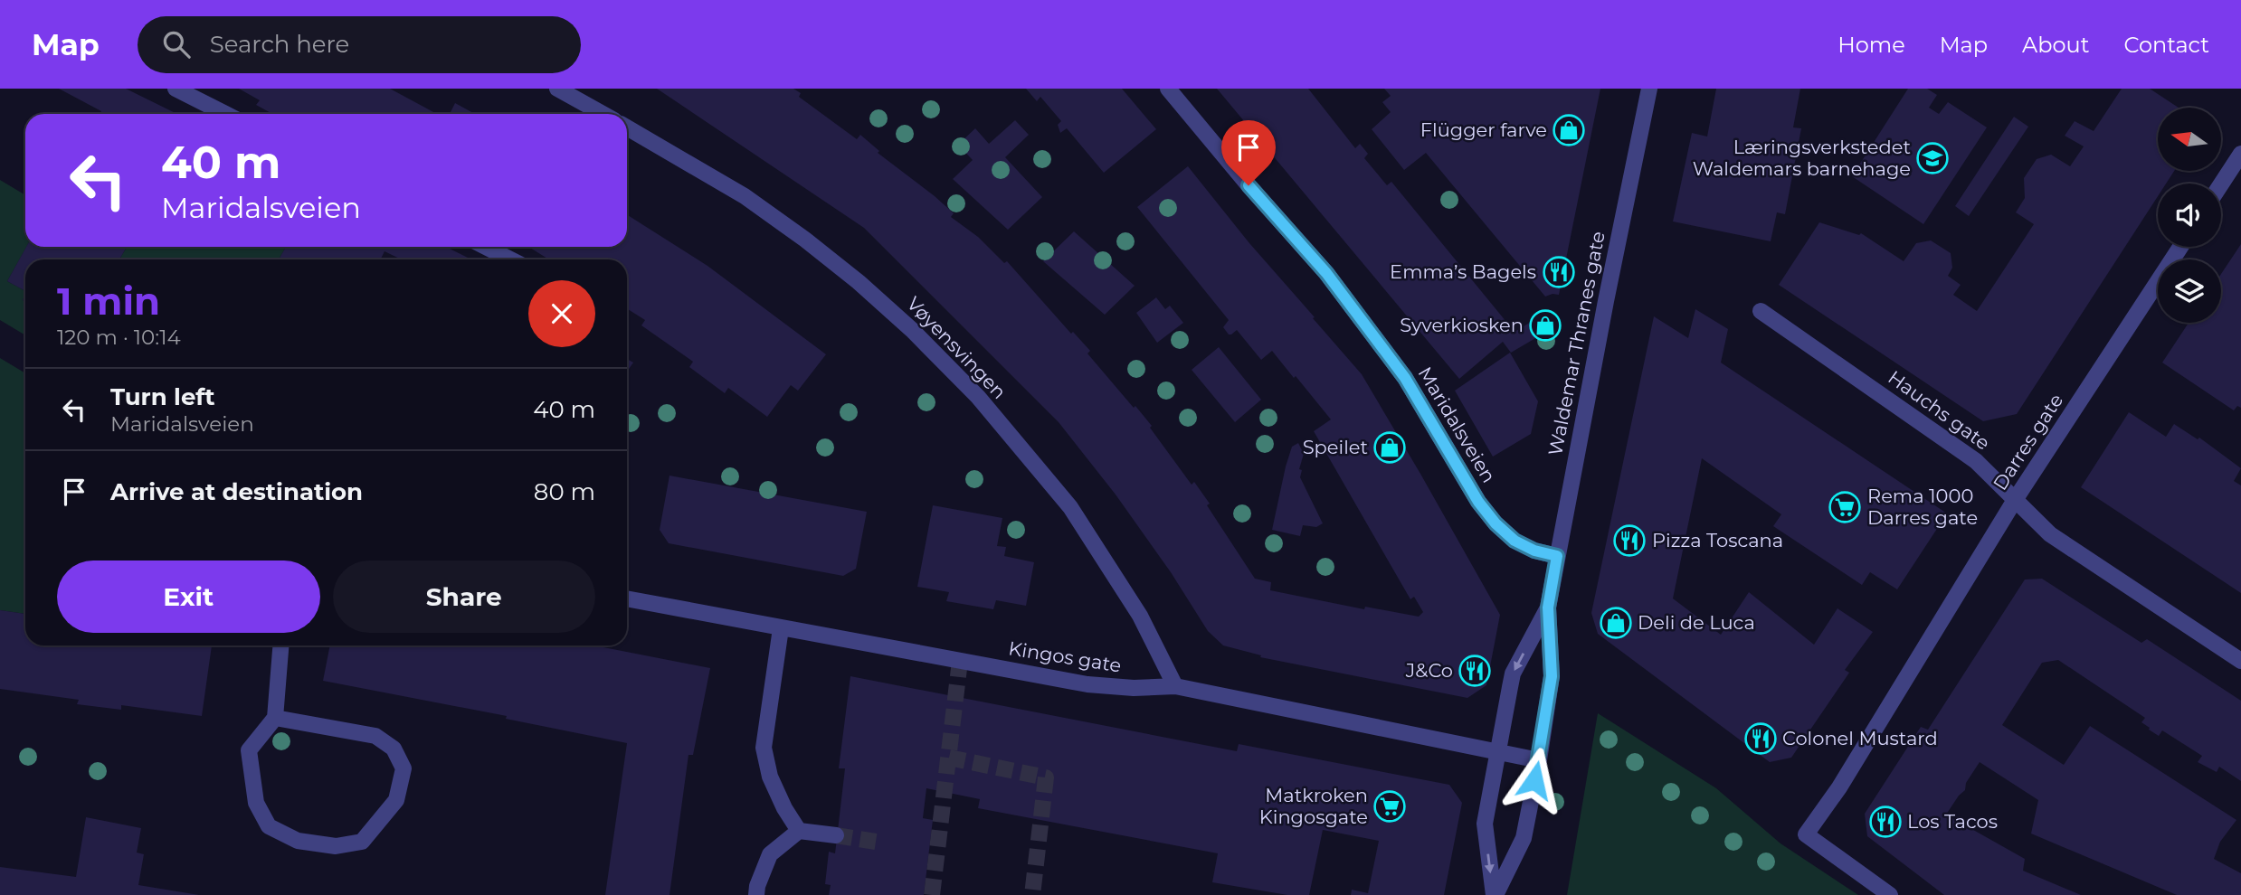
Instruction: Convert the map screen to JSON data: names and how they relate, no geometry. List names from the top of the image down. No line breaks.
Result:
{"streets":{"street":["Waldemar Thranes gate","Vøyensvingen","Hauchs gate","Maridalsveien","Darres gate","Kingos gate"]},"crossings":[["Waldemar Thranes gate","Maridalsveien"],["Waldemar Thranes gate","Kingos gate"],["Vøyensvingen","Kingos gate"],["Hauchs gate","Darres gate"]],"places":{"shop":["Flügger farve","Syverkiosken","Speilet","Deli de Luca"],"school or university":["Læringsverkstedet Waldemars barnehage"],"restaurant":["Emma’s Bagels","Pizza Toscana","J&Co","Colonel Mustard","Los Tacos"],"supermarket":["Rema 1000 Darres gate","Matkroken Kingosgate"]},"north":"left","page":{"header":"Map","search":"Search here","nav":["Home","Map","About","Contact"],"turn":["40 m","Maridalsveien"],"heading":["1 min","120 m · 10:14"],"list":[{"name":"Turn left","note":"Maridalsveien","value":"40 m"},{"name":"Arrive at destination","value":"80 m"}],"buttons":["Exit","Share"]}}
